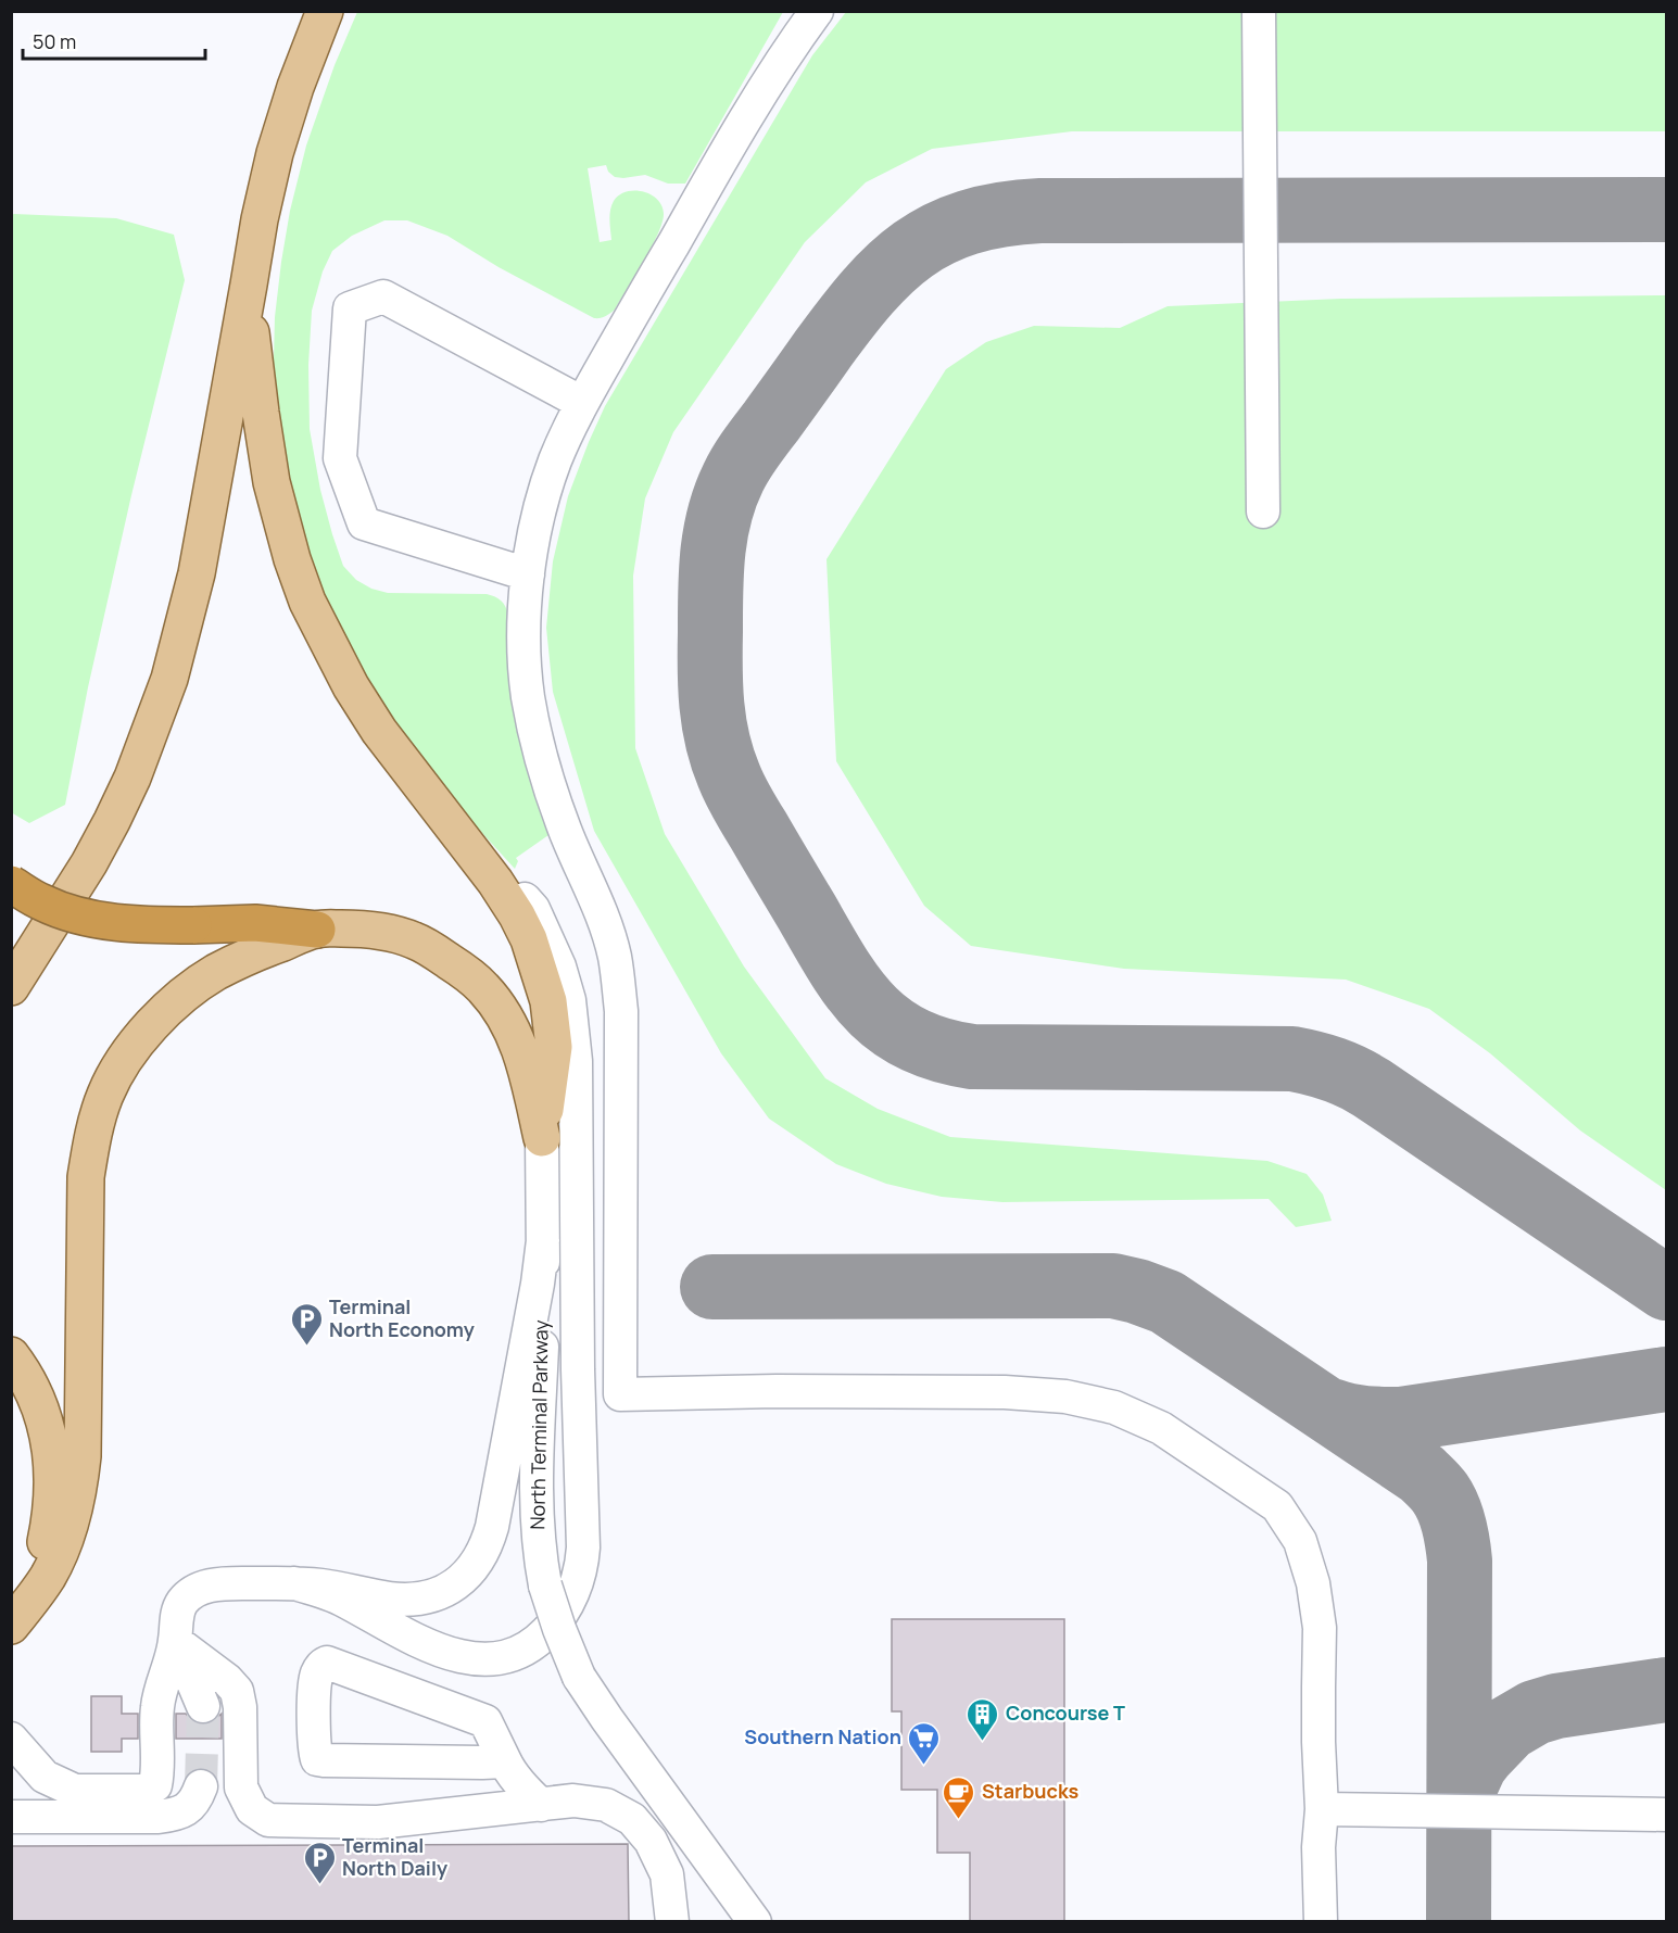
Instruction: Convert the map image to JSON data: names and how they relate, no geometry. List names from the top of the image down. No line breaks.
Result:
{"streets":{"street":["North Terminal Parkway"]},"places":{"parking":["Terminal North Economy","Terminal North Daily"],"building":["Concourse T"],"supermarket":["Southern Nation"],"cafe":["Starbucks"]},"scale_bar":"50 m"}
